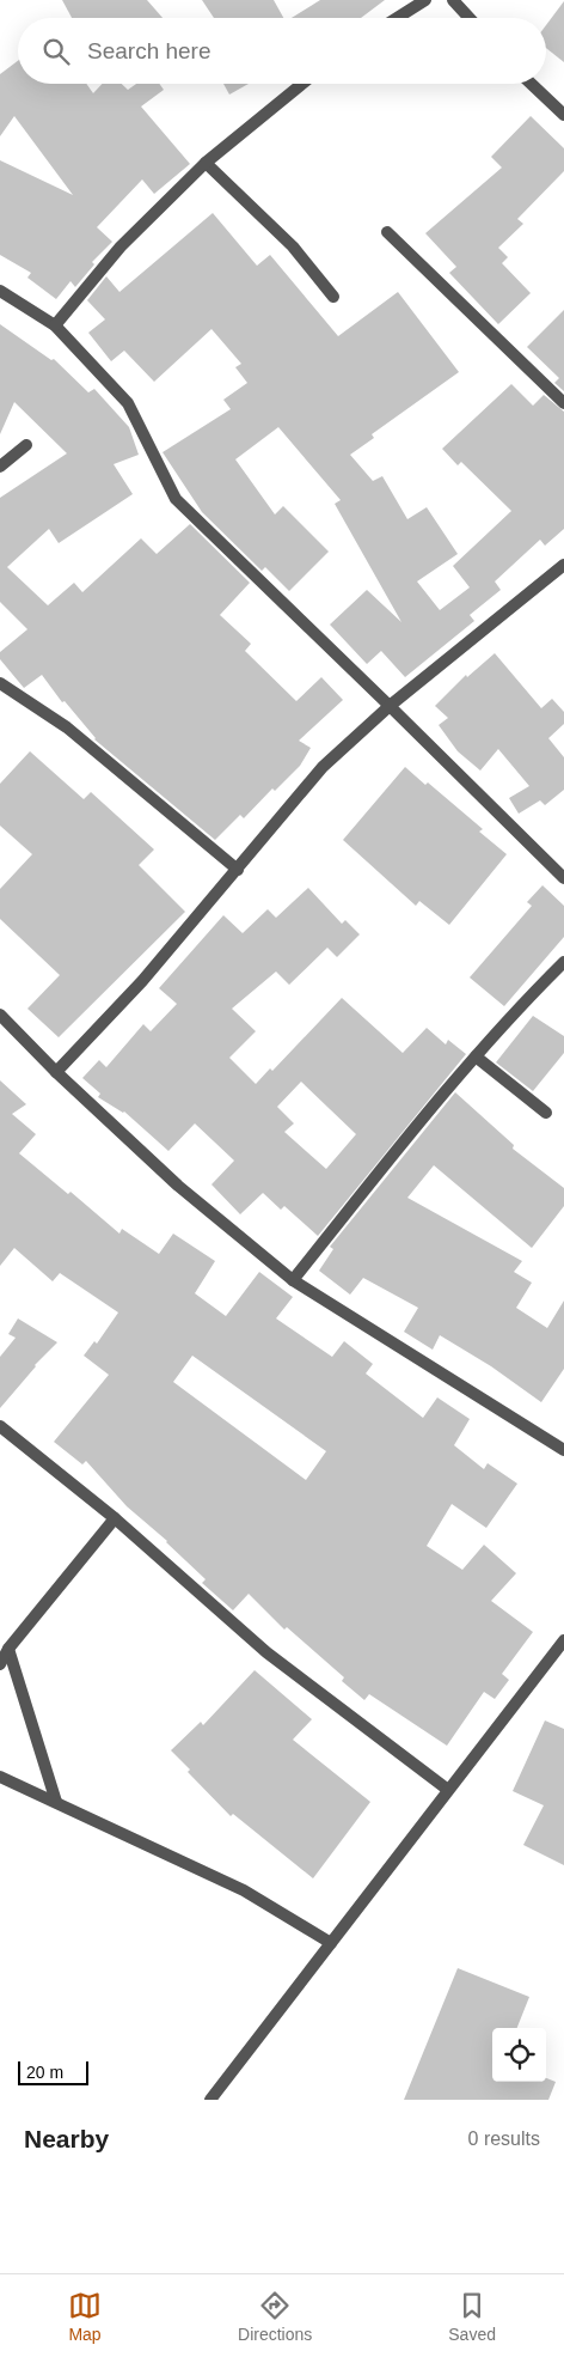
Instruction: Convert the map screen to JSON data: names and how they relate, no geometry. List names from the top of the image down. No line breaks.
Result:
{"scale_bar":"20 m","page":{"search":"Search here","scale":"20 m","heading":["Nearby","0 results"],"nav":["Map","Directions","Saved"]}}
